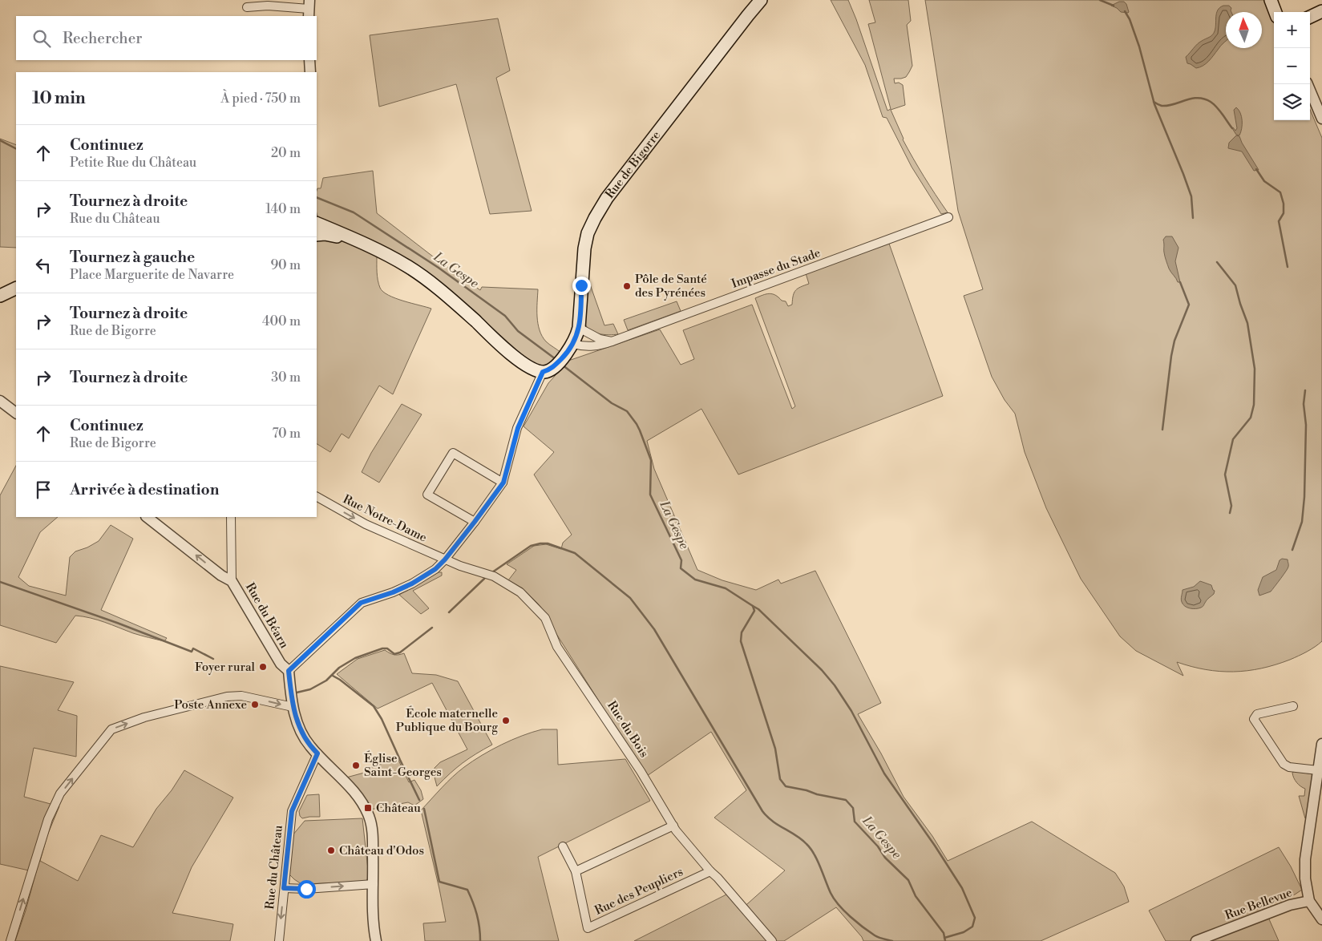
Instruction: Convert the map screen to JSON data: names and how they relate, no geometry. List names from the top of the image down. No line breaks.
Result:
{"streets":{"main road":["Rue de Bigorre"],"street":["Impasse du Stade","Rue Notre-Dame","Rue du Béarn","Rue du Bois","Rue du Château","Rue des Peupliers","Rue Bellevue"]},"crossings":[["Rue de Bigorre","Impasse du Stade"],["Rue Notre-Dame","Rue du Bois"],["Rue du Bois","Rue des Peupliers"]],"one_way":["Rue Notre-Dame","Rue du Béarn"],"water":["La Gespe"],"places":{"other":["Pôle de Santé des Pyrénées","Foyer rural","Poste Annexe","École maternelle Publique du Bourg","Église Saint-Georges","Château d'Odos"],"transit":["Château"]},"north":"top","page":{"map_buttons":["+","−"],"search":"Rechercher","heading":["10 min","À pied · 750 m"],"list":[["Continuez","Petite Rue du Château","20 m"],["Tournez à droite","Rue du Château","140 m"],["Tournez à gauche","Place Marguerite de Navarre","90 m"],["Tournez à droite","Rue de Bigorre","400 m"],["Tournez à droite","30 m"],["Continuez","Rue de Bigorre","70 m"],"Arrivée à destination"]}}
